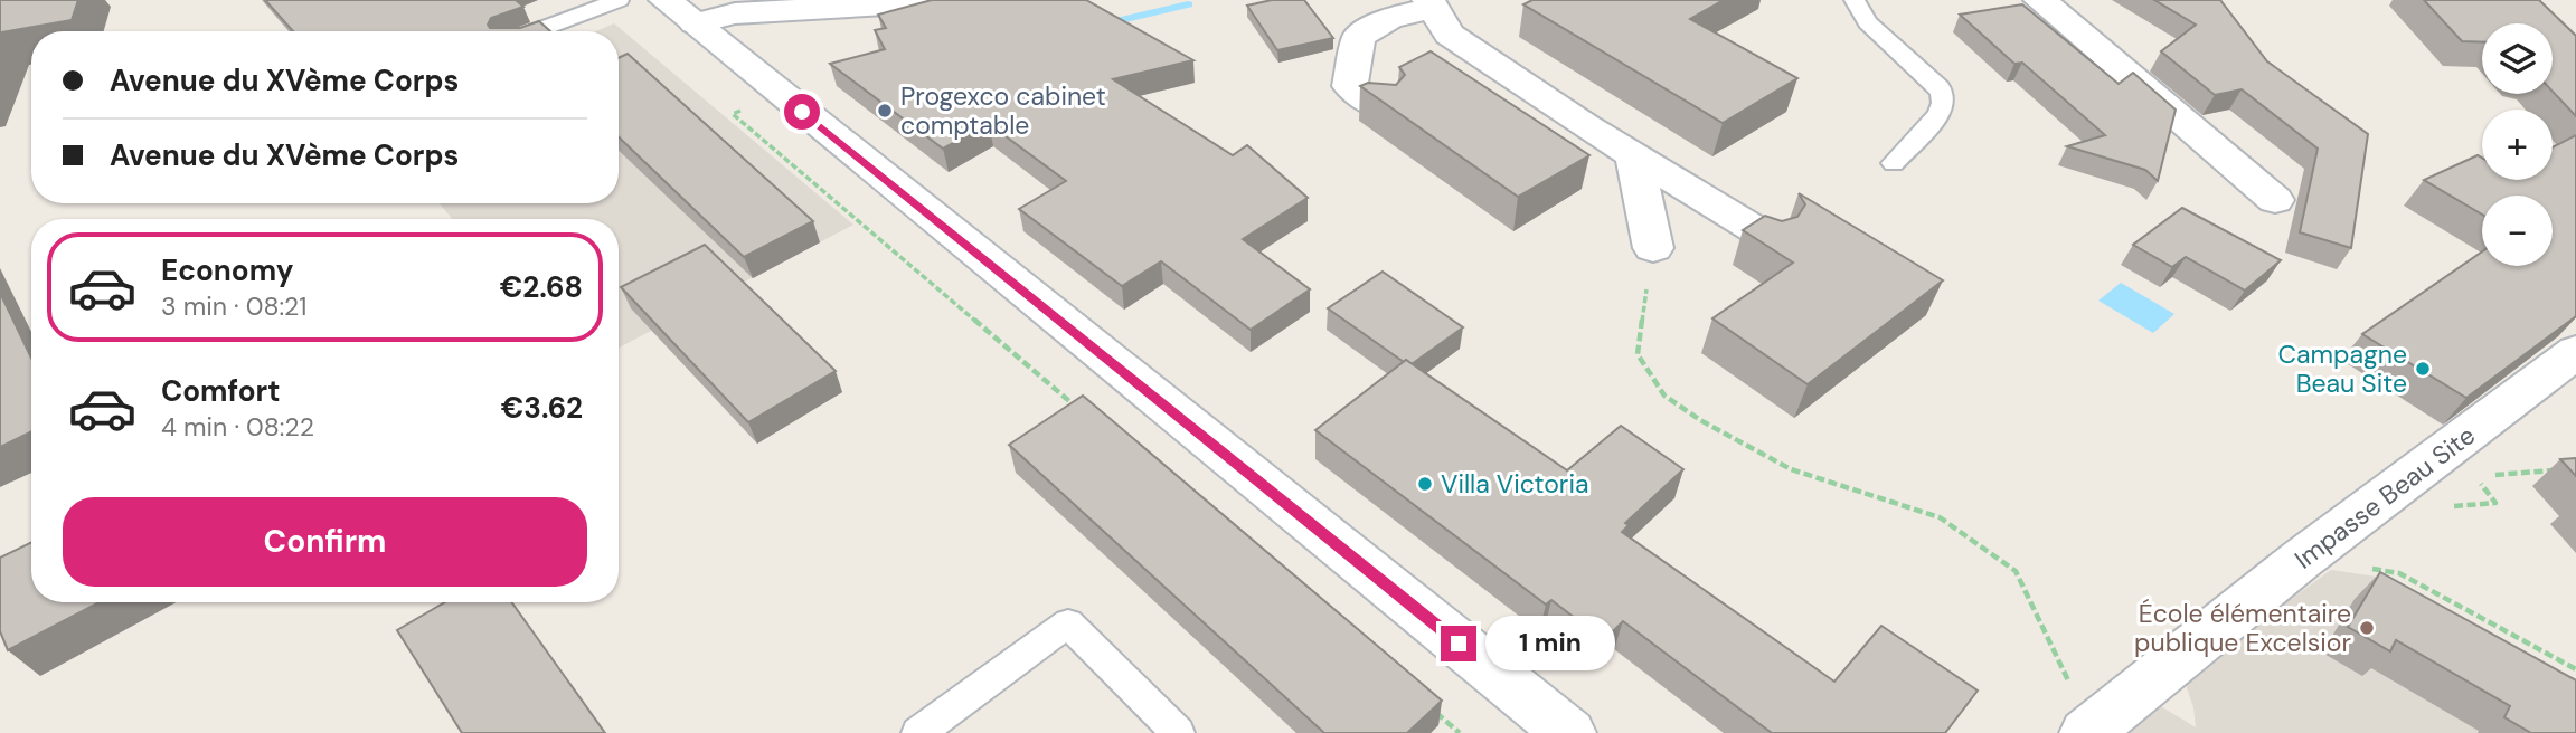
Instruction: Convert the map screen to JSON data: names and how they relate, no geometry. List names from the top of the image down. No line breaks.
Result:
{"streets":{"street":["Impasse Beau Site"]},"places":["Progexco cabinet comptable","Campagne Beau Site","Villa Victoria","École élémentaire publique Excelsior"],"page":{"map_buttons":["+","−"],"banner":["Avenue du XVème Corps","Avenue du XVème Corps"],"list":[{"name":"Economy","note":"3 min · 08:21","value":"€2.68"},{"name":"Comfort","note":"4 min · 08:22","value":"€3.62"}],"buttons":"Confirm","bubble":"1 min"}}
